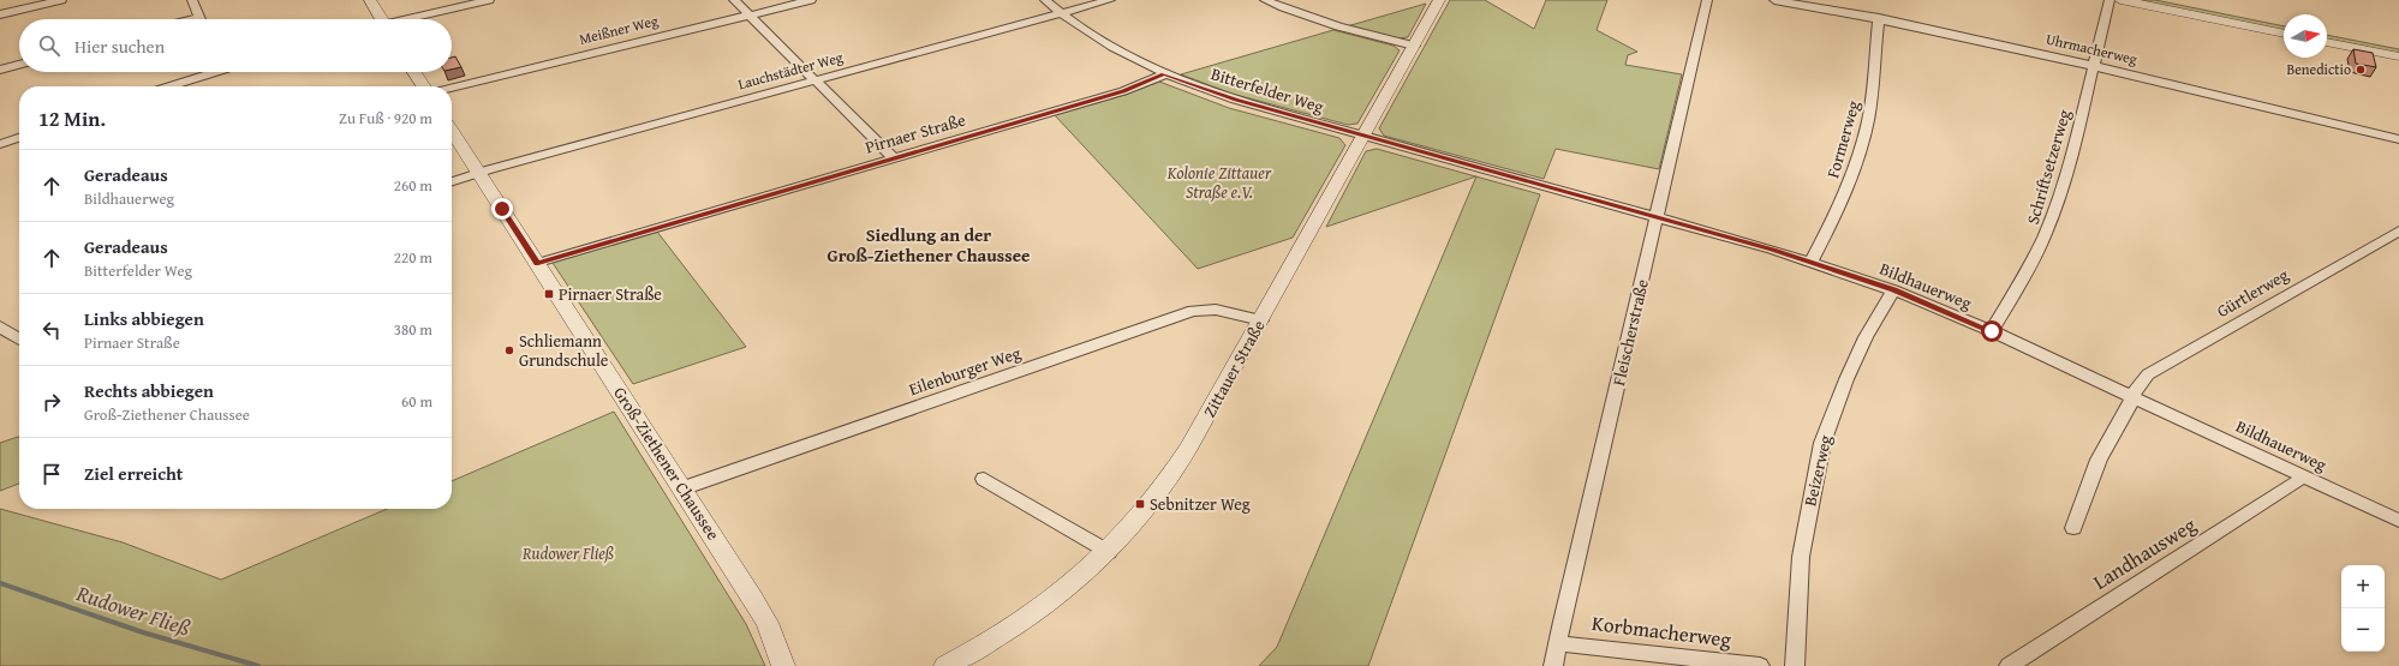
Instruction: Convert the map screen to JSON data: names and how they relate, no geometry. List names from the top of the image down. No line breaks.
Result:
{"streets":{"street":["Meißner Weg","Uhrmacherweg","Lauchstädter Weg","Bitterfelder Weg","Pirnaer Straße","Formerweg","Schriftsetzerweg","Bildhauerweg","Gürtlerweg","Fleischerstraße","Zittauer Straße","Eilenburger Weg","Groß-Ziethener Chaussee","Beizerweg","Landhausweg","Korbmacherweg"]},"crossings":[["Uhrmacherweg","Formerweg"],["Uhrmacherweg","Schriftsetzerweg"],["Lauchstädter Weg","Bitterfelder Weg"],["Lauchstädter Weg","Groß-Ziethener Chaussee"],["Bitterfelder Weg","Pirnaer Straße"],["Bitterfelder Weg","Bildhauerweg"],["Bitterfelder Weg","Zittauer Straße"],["Pirnaer Straße","Groß-Ziethener Chaussee"],["Formerweg","Bildhauerweg"],["Schriftsetzerweg","Bildhauerweg"],["Bildhauerweg","Gürtlerweg"],["Bildhauerweg","Fleischerstraße"],["Bildhauerweg","Beizerweg"],["Bildhauerweg","Landhausweg"],["Fleischerstraße","Korbmacherweg"],["Zittauer Straße","Eilenburger Weg"],["Eilenburger Weg","Groß-Ziethener Chaussee"]],"districts":["Siedlung an der Groß-Ziethener Chaussee"],"water":["Rudower Fließ"],"parks":["Kolonie Zittauer Straße e.V.","Rudower Fließ"],"places":{"other":["Benedictio","Schliemann Grundschule"],"transit":["Pirnaer Straße","Sebnitzer Weg"]},"north":"right","page":{"search":"Hier suchen","heading":["12 Min.","Zu Fuß · 920 m"],"list":[["Geradeaus","Bildhauerweg","260 m"],["Geradeaus","Bitterfelder Weg","220 m"],["Links abbiegen","Pirnaer Straße","380 m"],["Rechts abbiegen","Groß-Ziethener Chaussee","60 m"],"Ziel erreicht"],"map_buttons":["+","−"]}}
